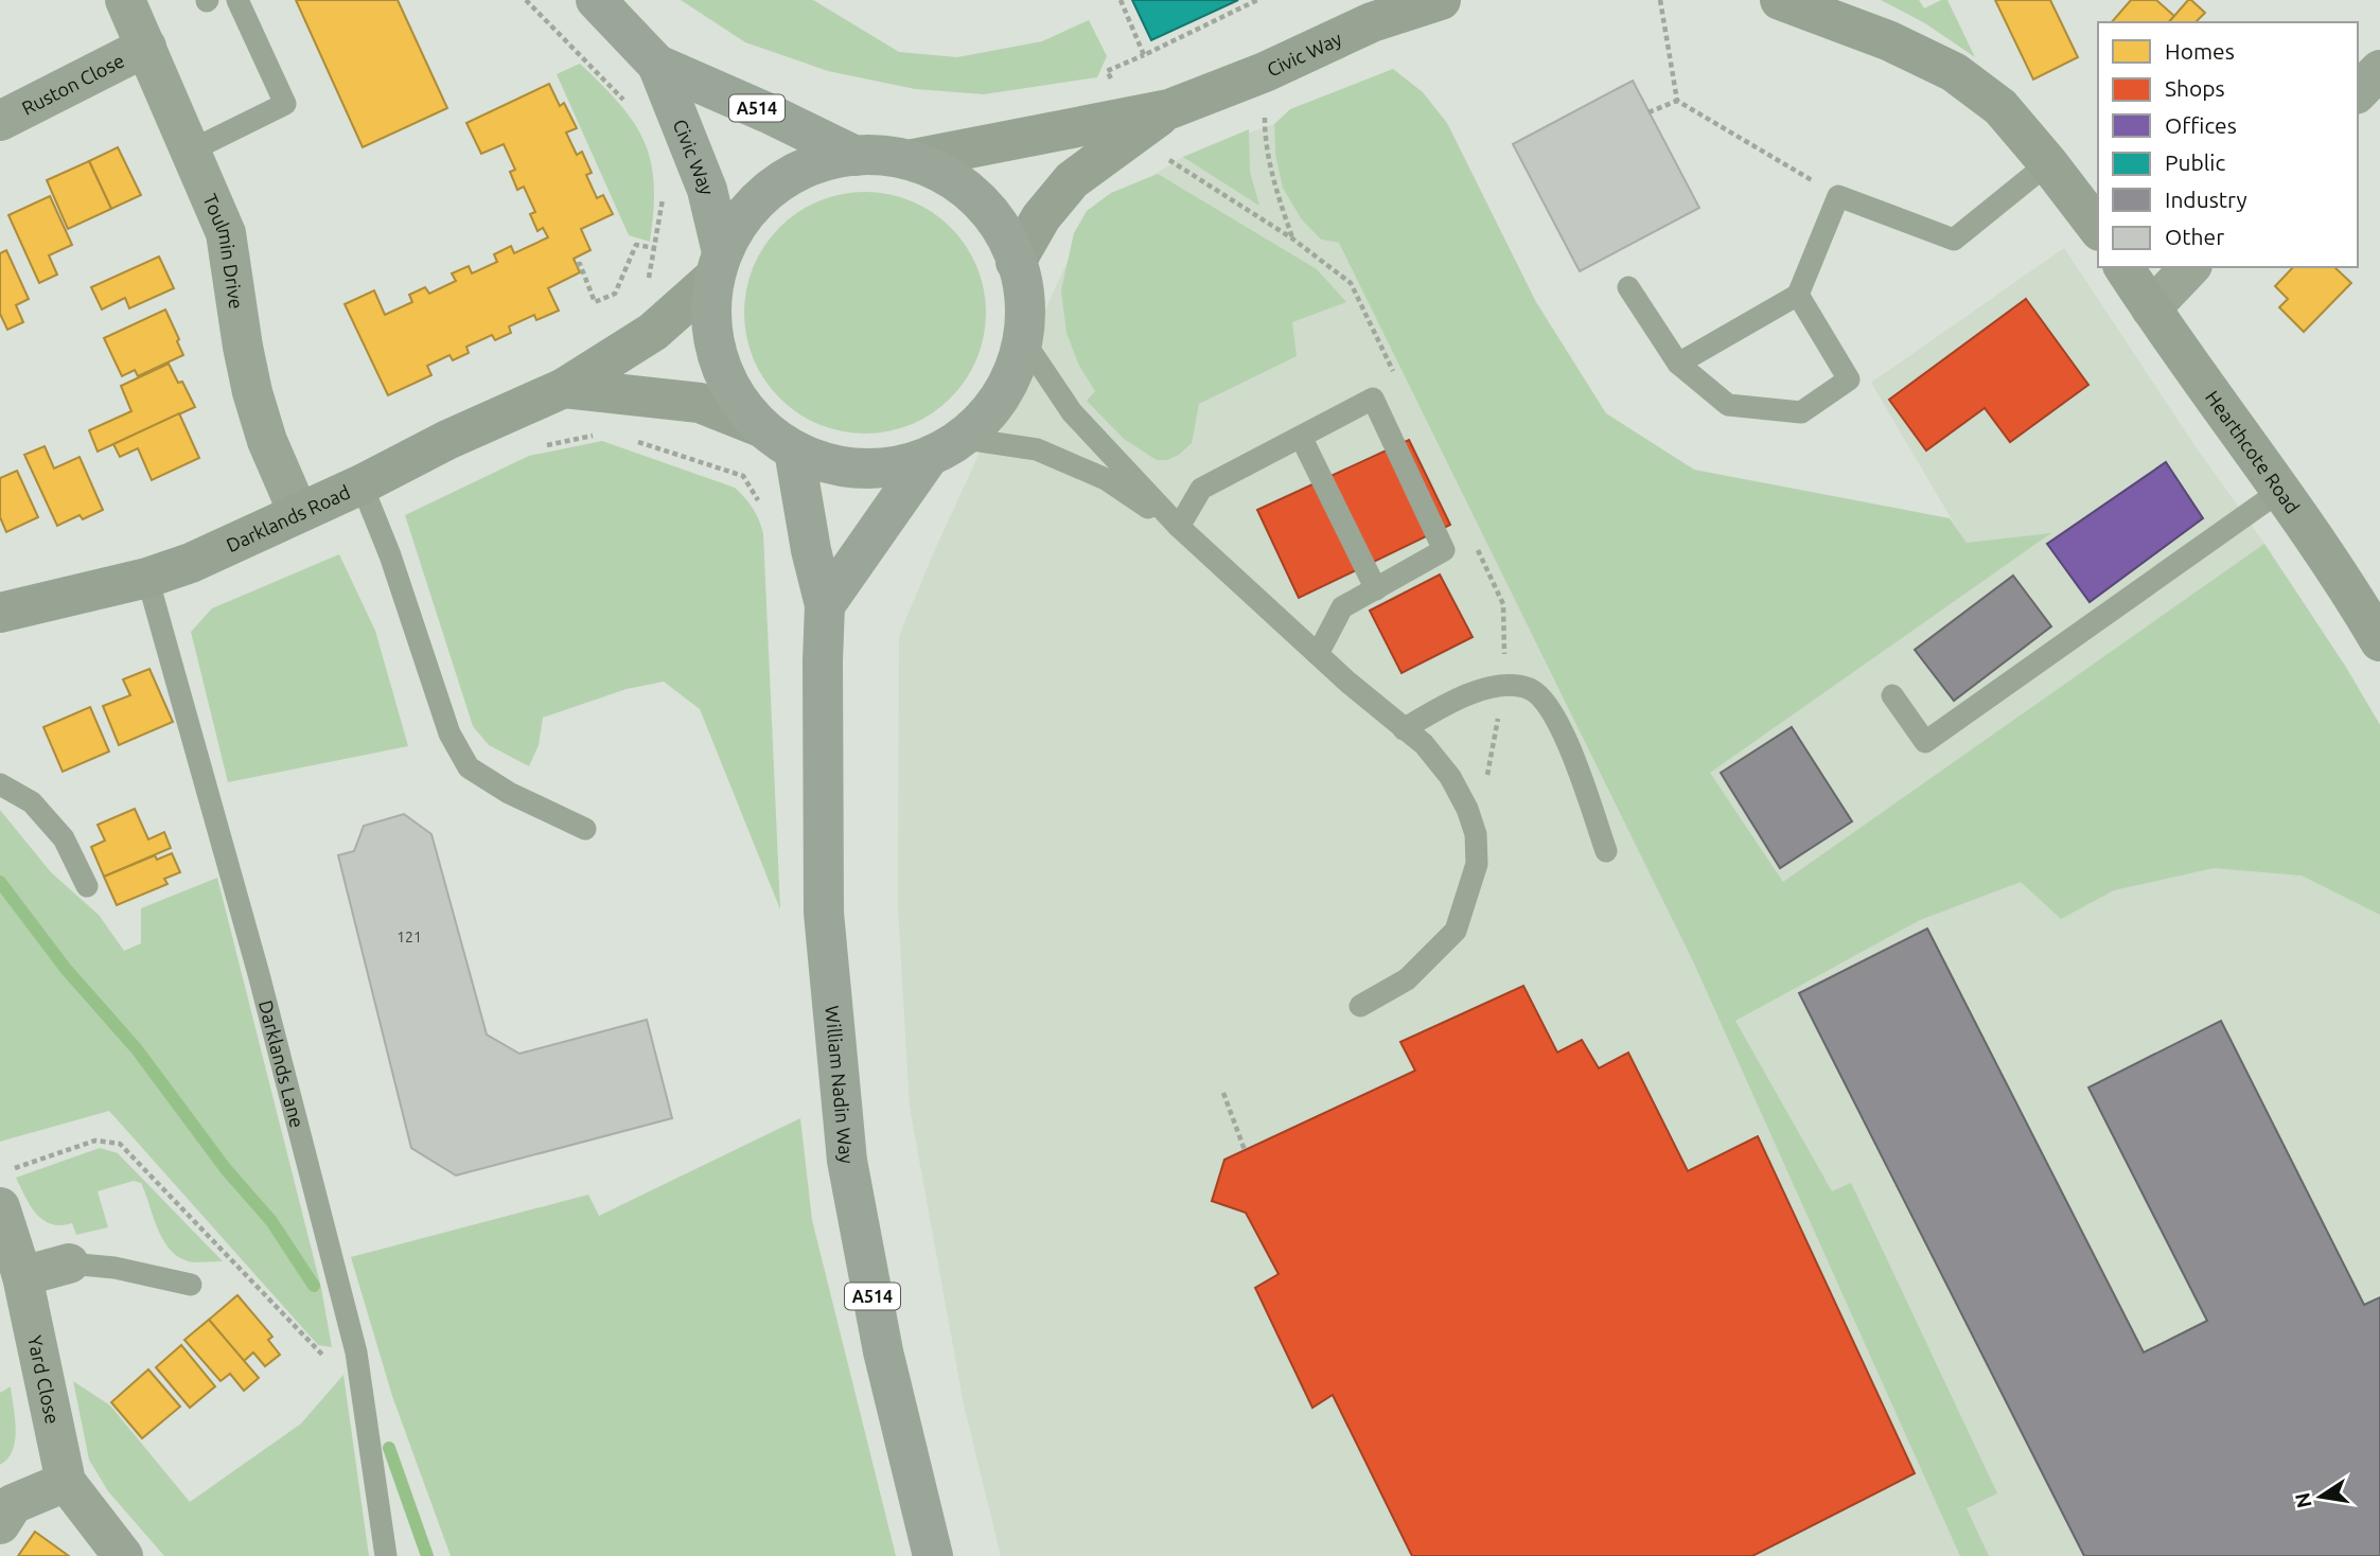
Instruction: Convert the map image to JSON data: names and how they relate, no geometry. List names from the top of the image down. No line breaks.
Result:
{"streets":{"main road":["Civic Way","A514","William Nadin Way"],"street":["Ruston Close","Toulmin Drive","Hearthcote Road","Darklands Road","Yard Close"],"lane":["Darklands Lane"]},"crossings":[["Civic Way","Darklands Road"],["Ruston Close","Toulmin Drive"],["Toulmin Drive","Darklands Road"],["Darklands Road","Darklands Lane"]],"house_numbers":["121"],"legend":["Homes","Shops","Offices","Public","Industry","Other"],"north":"left"}
